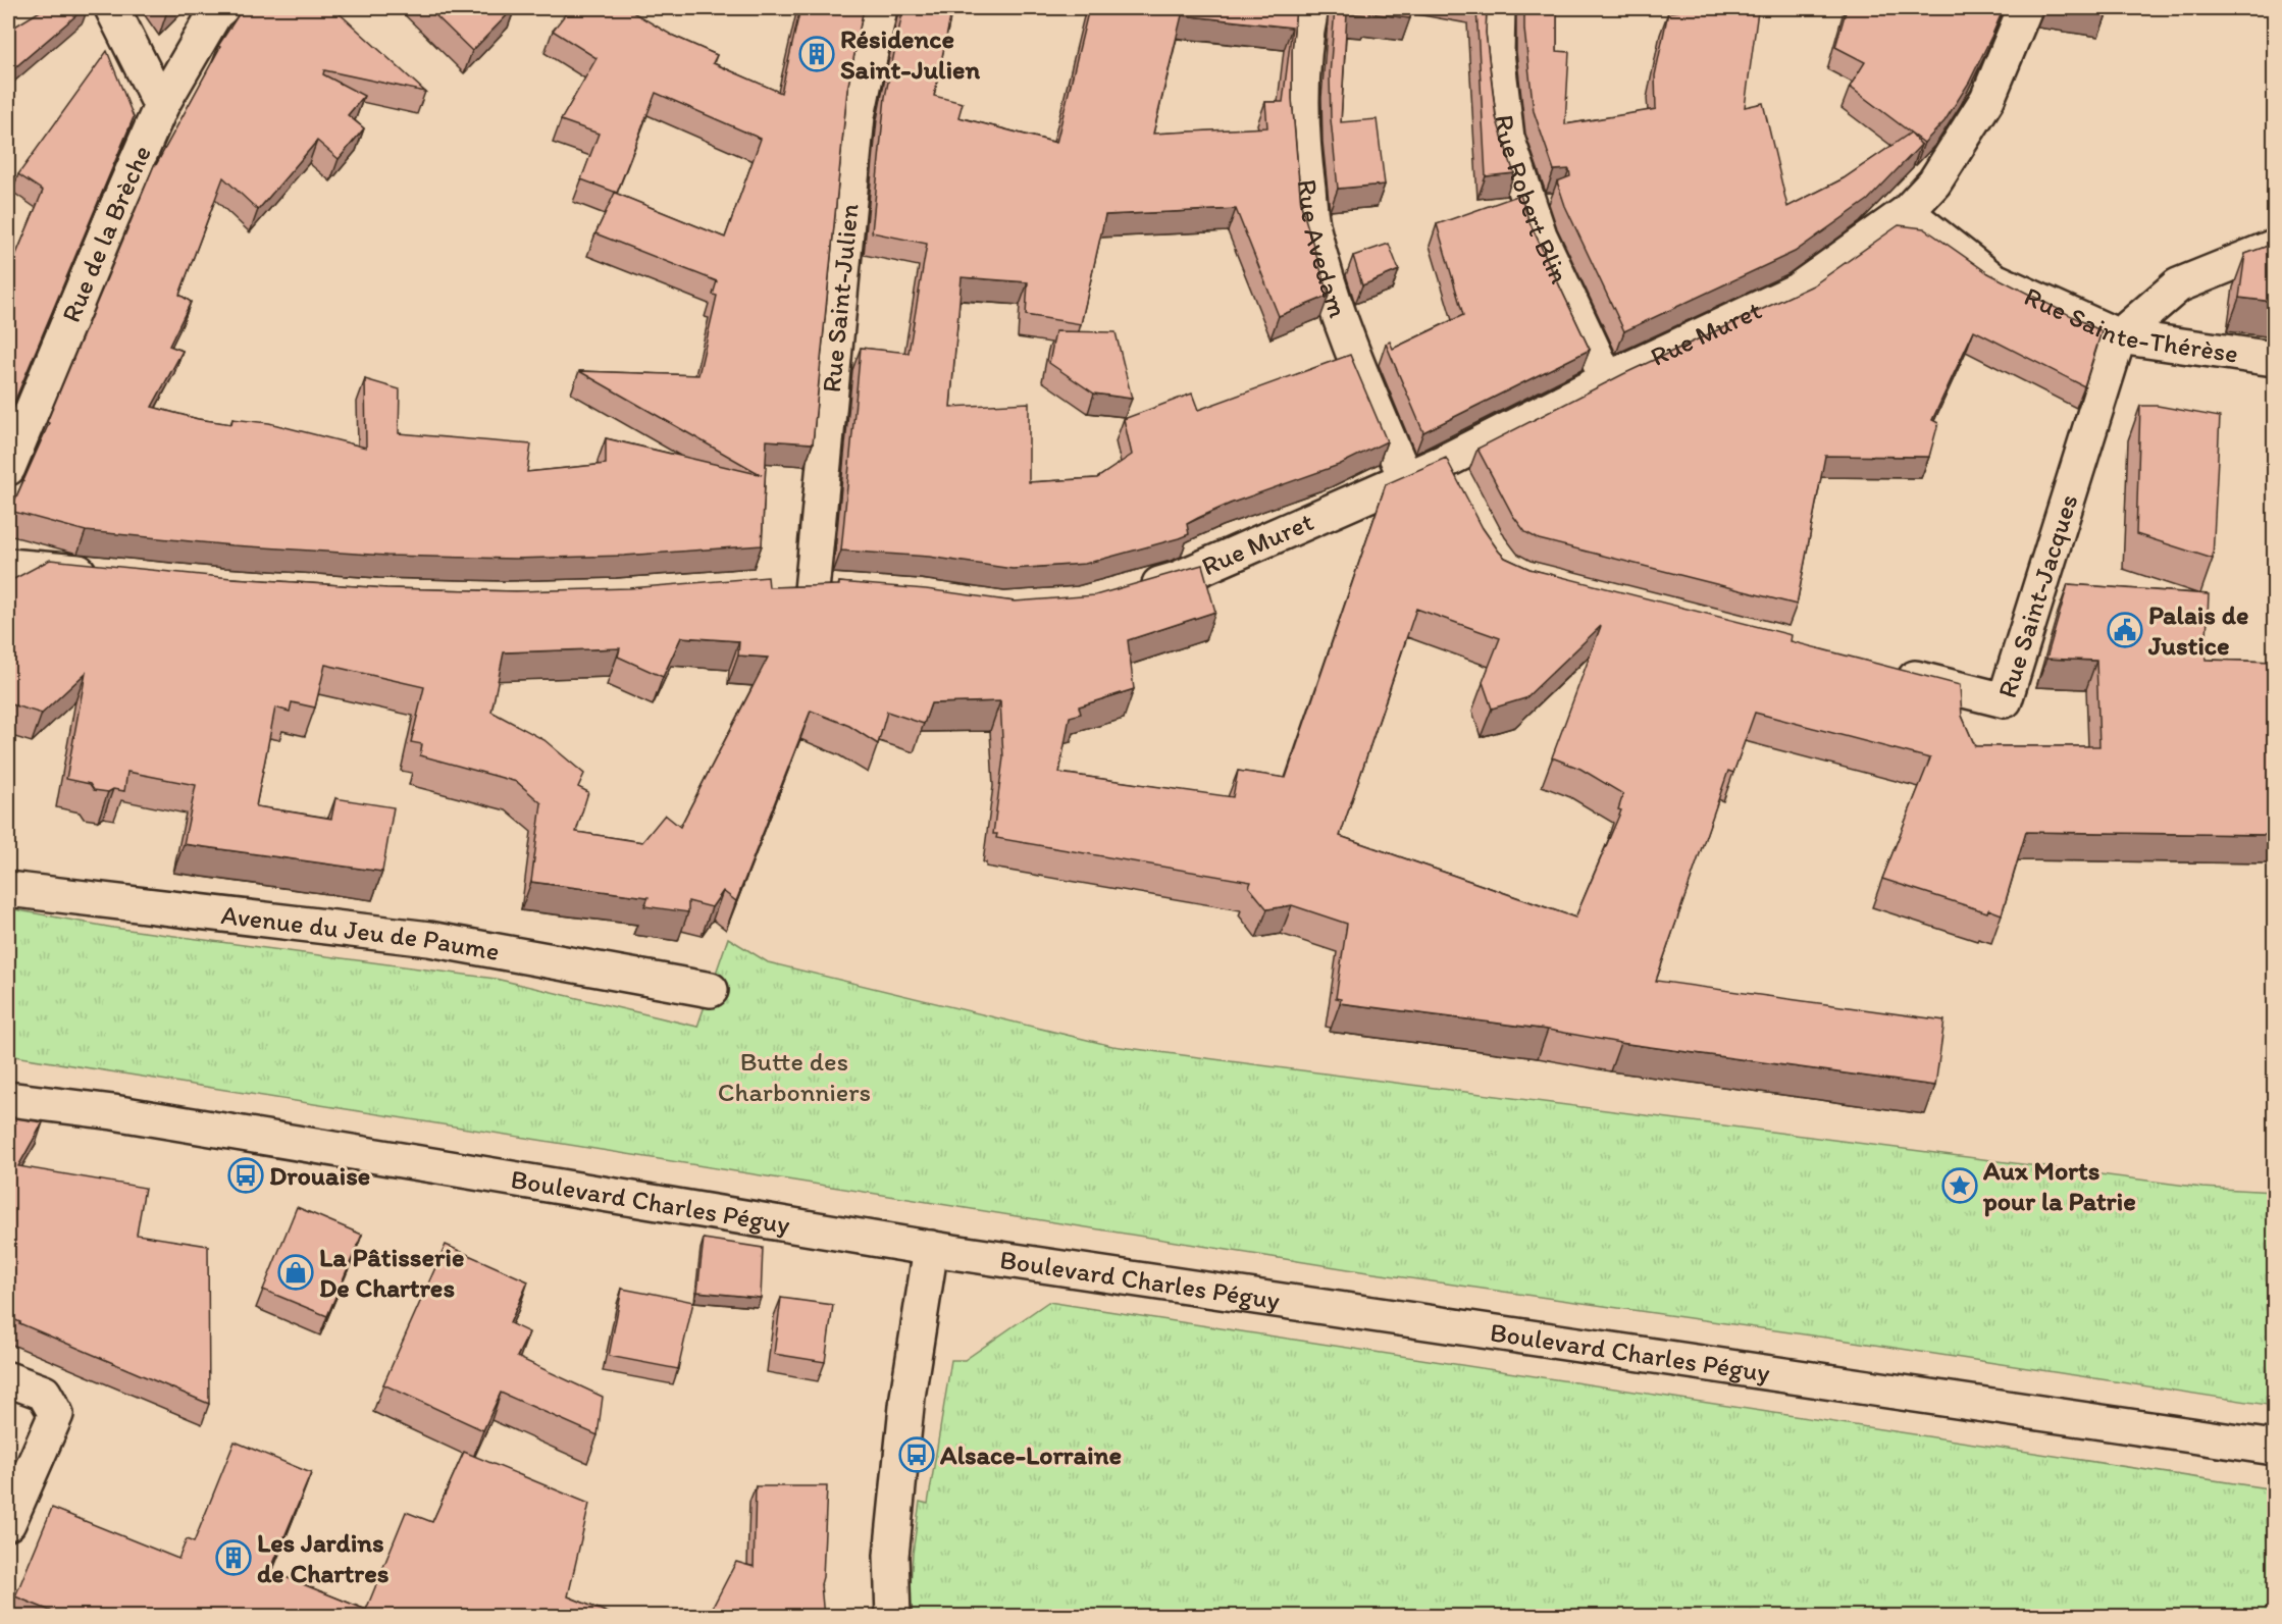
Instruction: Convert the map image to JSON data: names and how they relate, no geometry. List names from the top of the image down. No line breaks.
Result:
{"streets":{"street":["Rue Robert Blin","Rue de la Brèche","Rue Avedam","Rue Saint-Julien","Rue Sainte-Thérèse","Rue Muret","Rue Saint-Jacques","Avenue du Jeu de Paume","Boulevard Charles Péguy"]},"crossings":[["Rue Robert Blin","Rue Muret"],["Rue Avedam","Rue Muret"],["Rue Sainte-Thérèse","Rue Muret"],["Rue Sainte-Thérèse","Rue Saint-Jacques"]],"parks":["Butte des Charbonniers"],"places":{"building":["Résidence Saint-Julien","Les Jardins de Chartres"],"public building":["Palais de Justice"],"bus stop":["Drouaise","Alsace-Lorraine"],"place":["Aux Morts pour la Patrie"],"shop":["La Pâtisserie De Chartres"]}}
